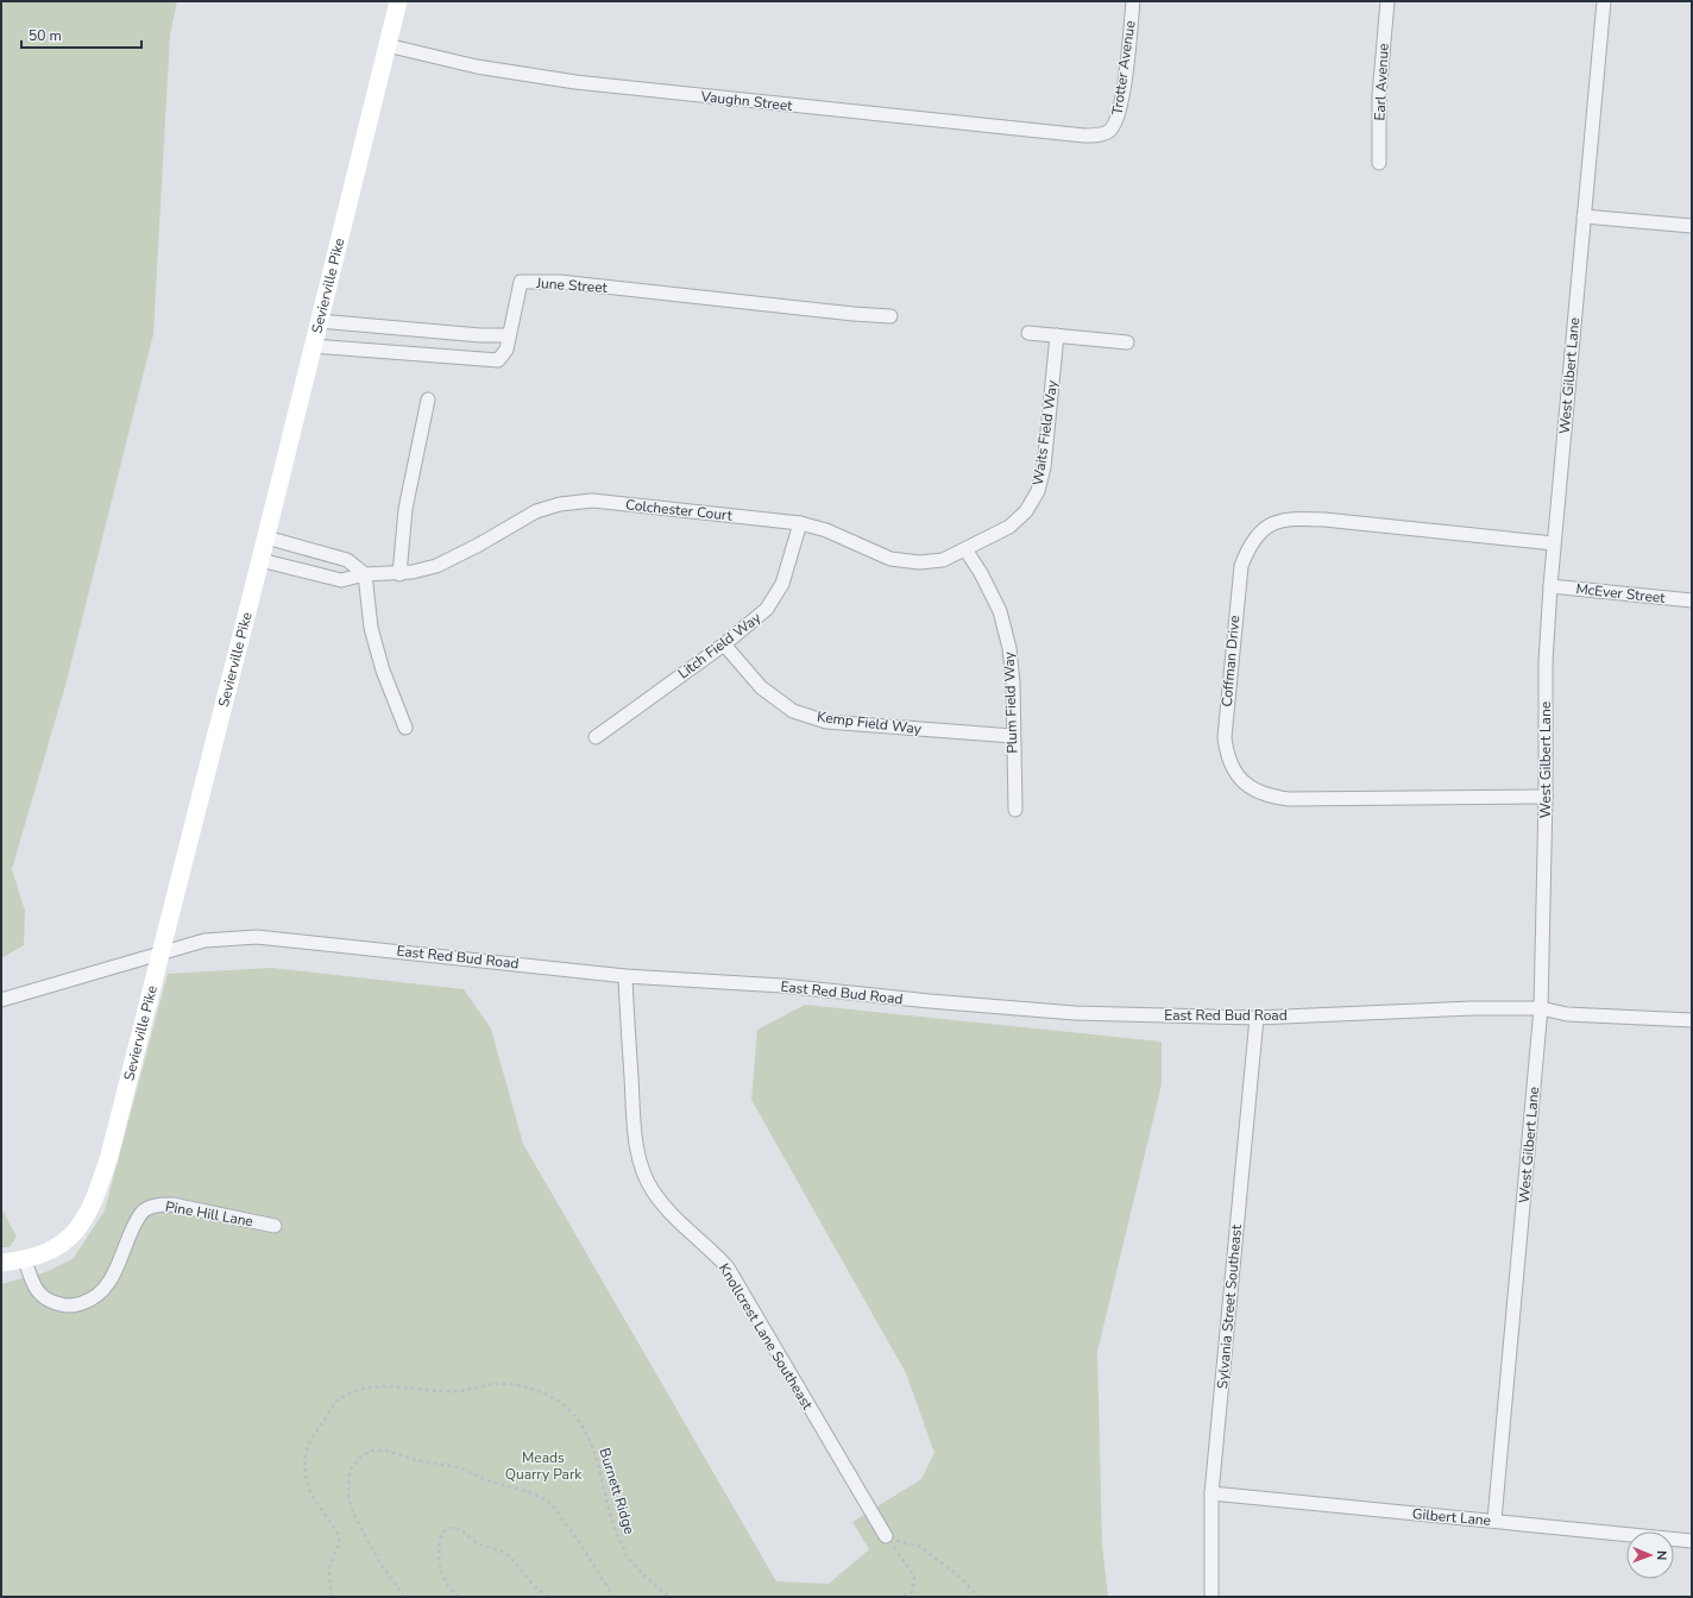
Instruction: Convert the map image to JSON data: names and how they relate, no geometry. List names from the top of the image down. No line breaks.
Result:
{"streets":{"street":["Trotter Avenue","Earl Avenue","Vaughn Street","Sevierville Pike","June Street","West Gilbert Lane","Waits Field Way","Colchester Court","McEver Street","Litch Field Way","Coffman Drive","Plum Field Way","Kemp Field Way","East Red Bud Road","Pine Hill Lane","Sylvania Street Southeast","Knollcrest Lane Southeast","Gilbert Lane"],"path":["Burnett Ridge"]},"crossings":[["Trotter Avenue","Vaughn Street"],["Vaughn Street","Sevierville Pike"],["Sevierville Pike","June Street"],["Sevierville Pike","Colchester Court"],["Sevierville Pike","East Red Bud Road"],["Sevierville Pike","Pine Hill Lane"],["West Gilbert Lane","McEver Street"],["West Gilbert Lane","Coffman Drive"],["West Gilbert Lane","East Red Bud Road"],["West Gilbert Lane","Gilbert Lane"],["Waits Field Way","Colchester Court"],["Waits Field Way","Plum Field Way"],["Colchester Court","Litch Field Way"],["Colchester Court","Plum Field Way"],["Litch Field Way","Kemp Field Way"],["Plum Field Way","Kemp Field Way"],["East Red Bud Road","Sylvania Street Southeast"],["East Red Bud Road","Knollcrest Lane Southeast"],["Sylvania Street Southeast","Gilbert Lane"]],"parks":["Meads Quarry Park"],"scale_bar":"50 m","north":"right"}
